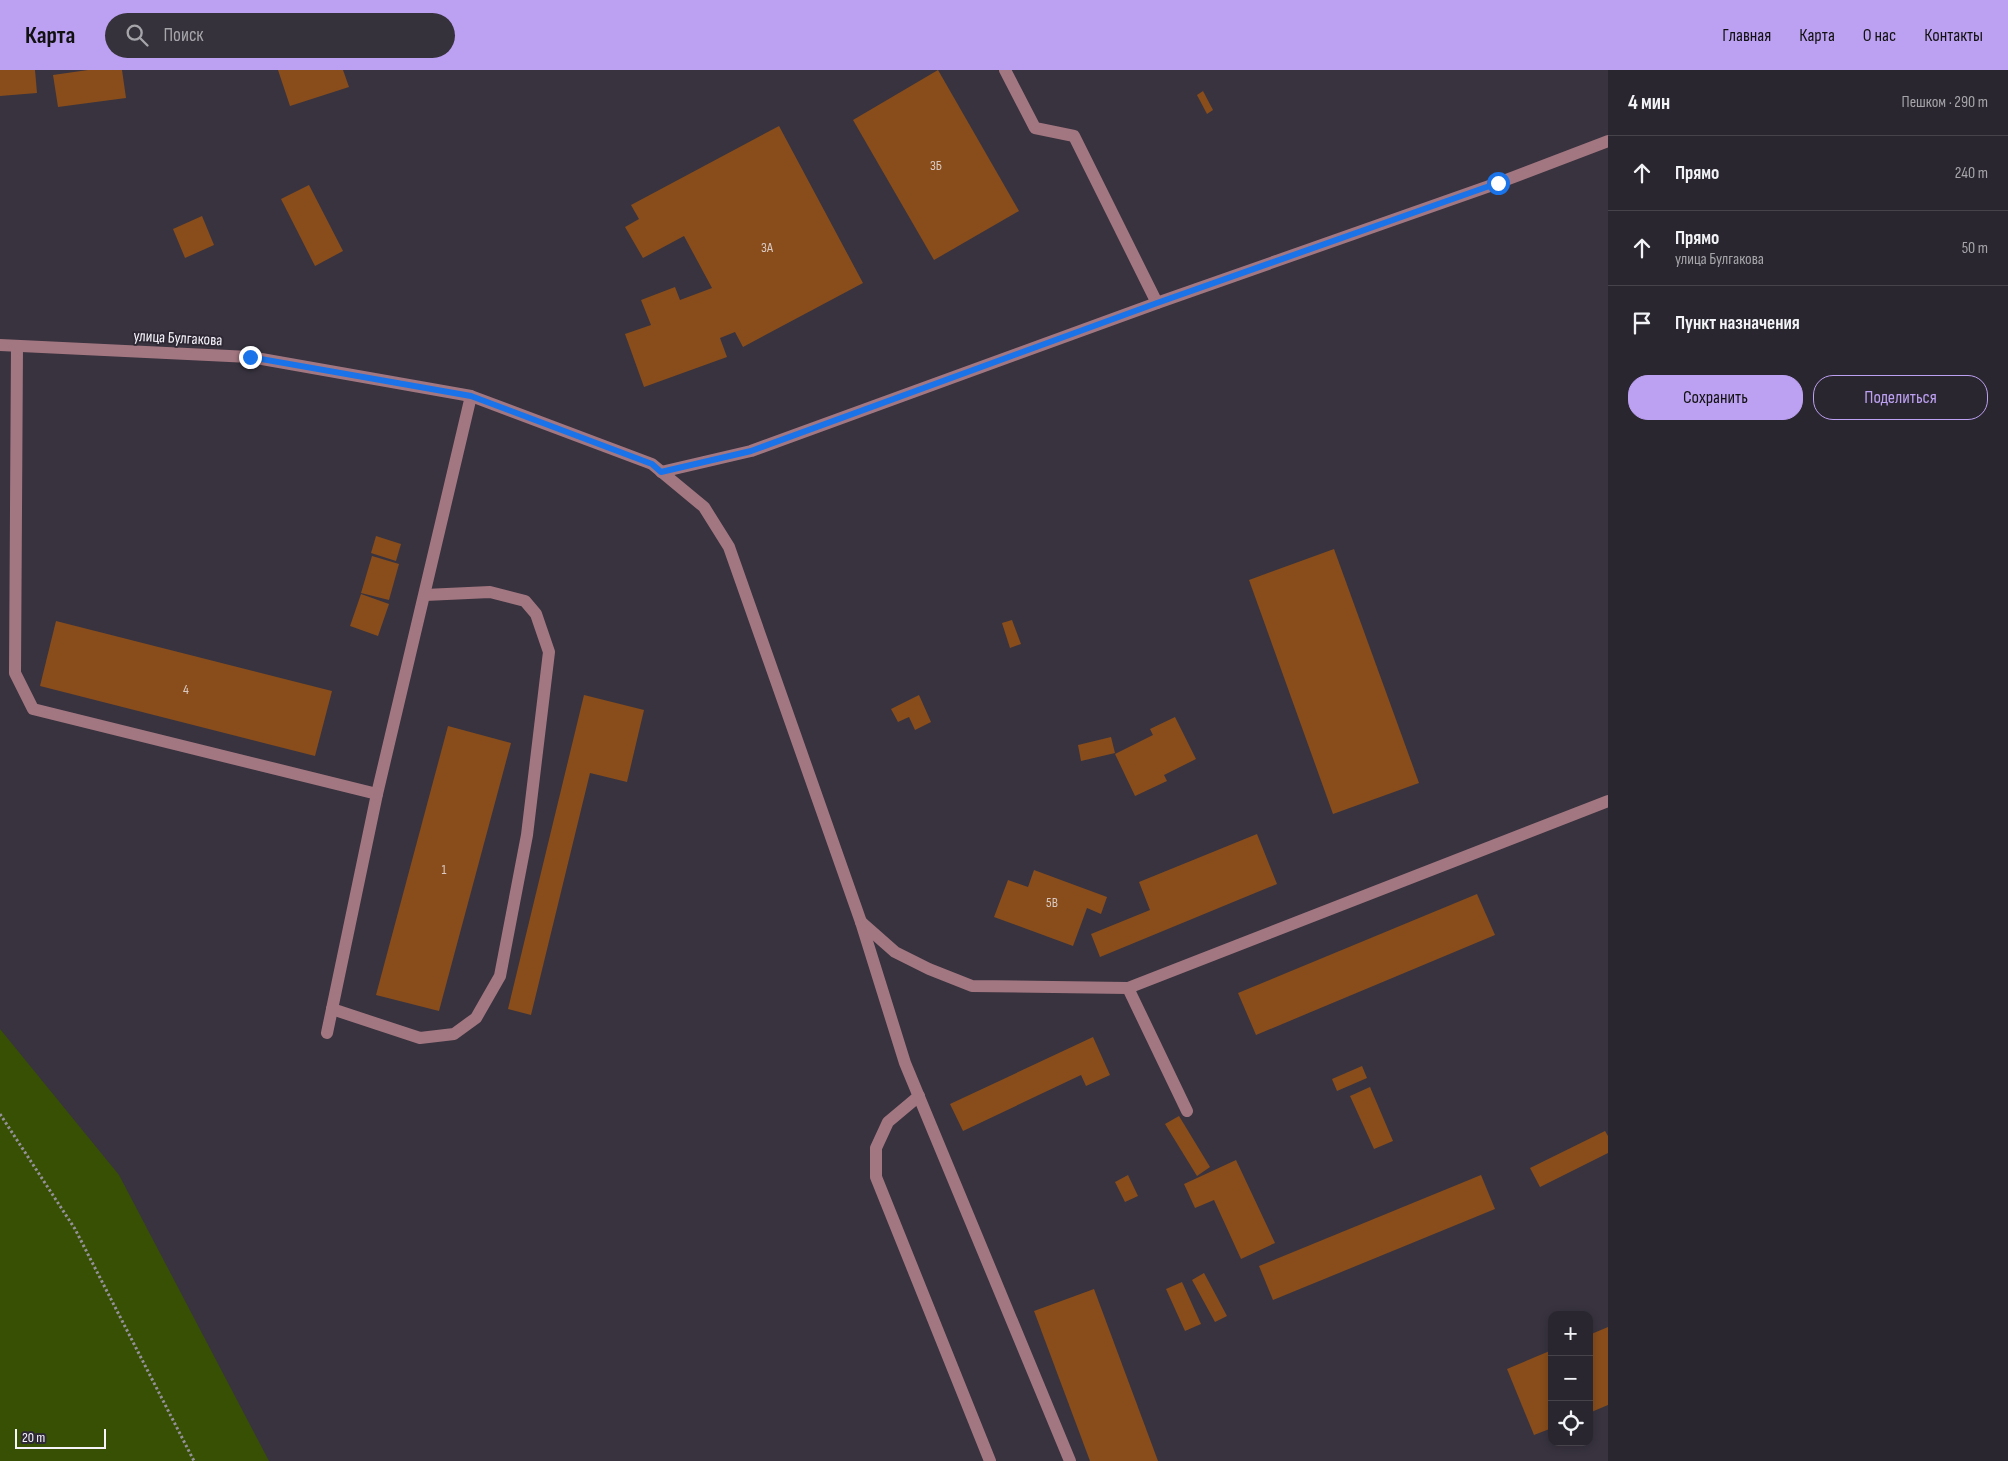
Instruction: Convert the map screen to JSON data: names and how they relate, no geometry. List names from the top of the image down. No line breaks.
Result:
{"streets":{"street":["улица Булгакова"]},"house_numbers":["3Б","3А","4","1","5В"],"scale_bar":"20 m","page":{"header":"Карта","search":"Поиск","nav":["Главная","Карта","О нас","Контакты"],"heading":["4 мин","Пешком · 290 m"],"list":[["Прямо","240 m"],["Прямо","улица Булгакова","50 m"],"Пункт назначения"],"buttons":["Сохранить","Поделиться"],"map_buttons":["+","−"],"scale":"20 m"}}
